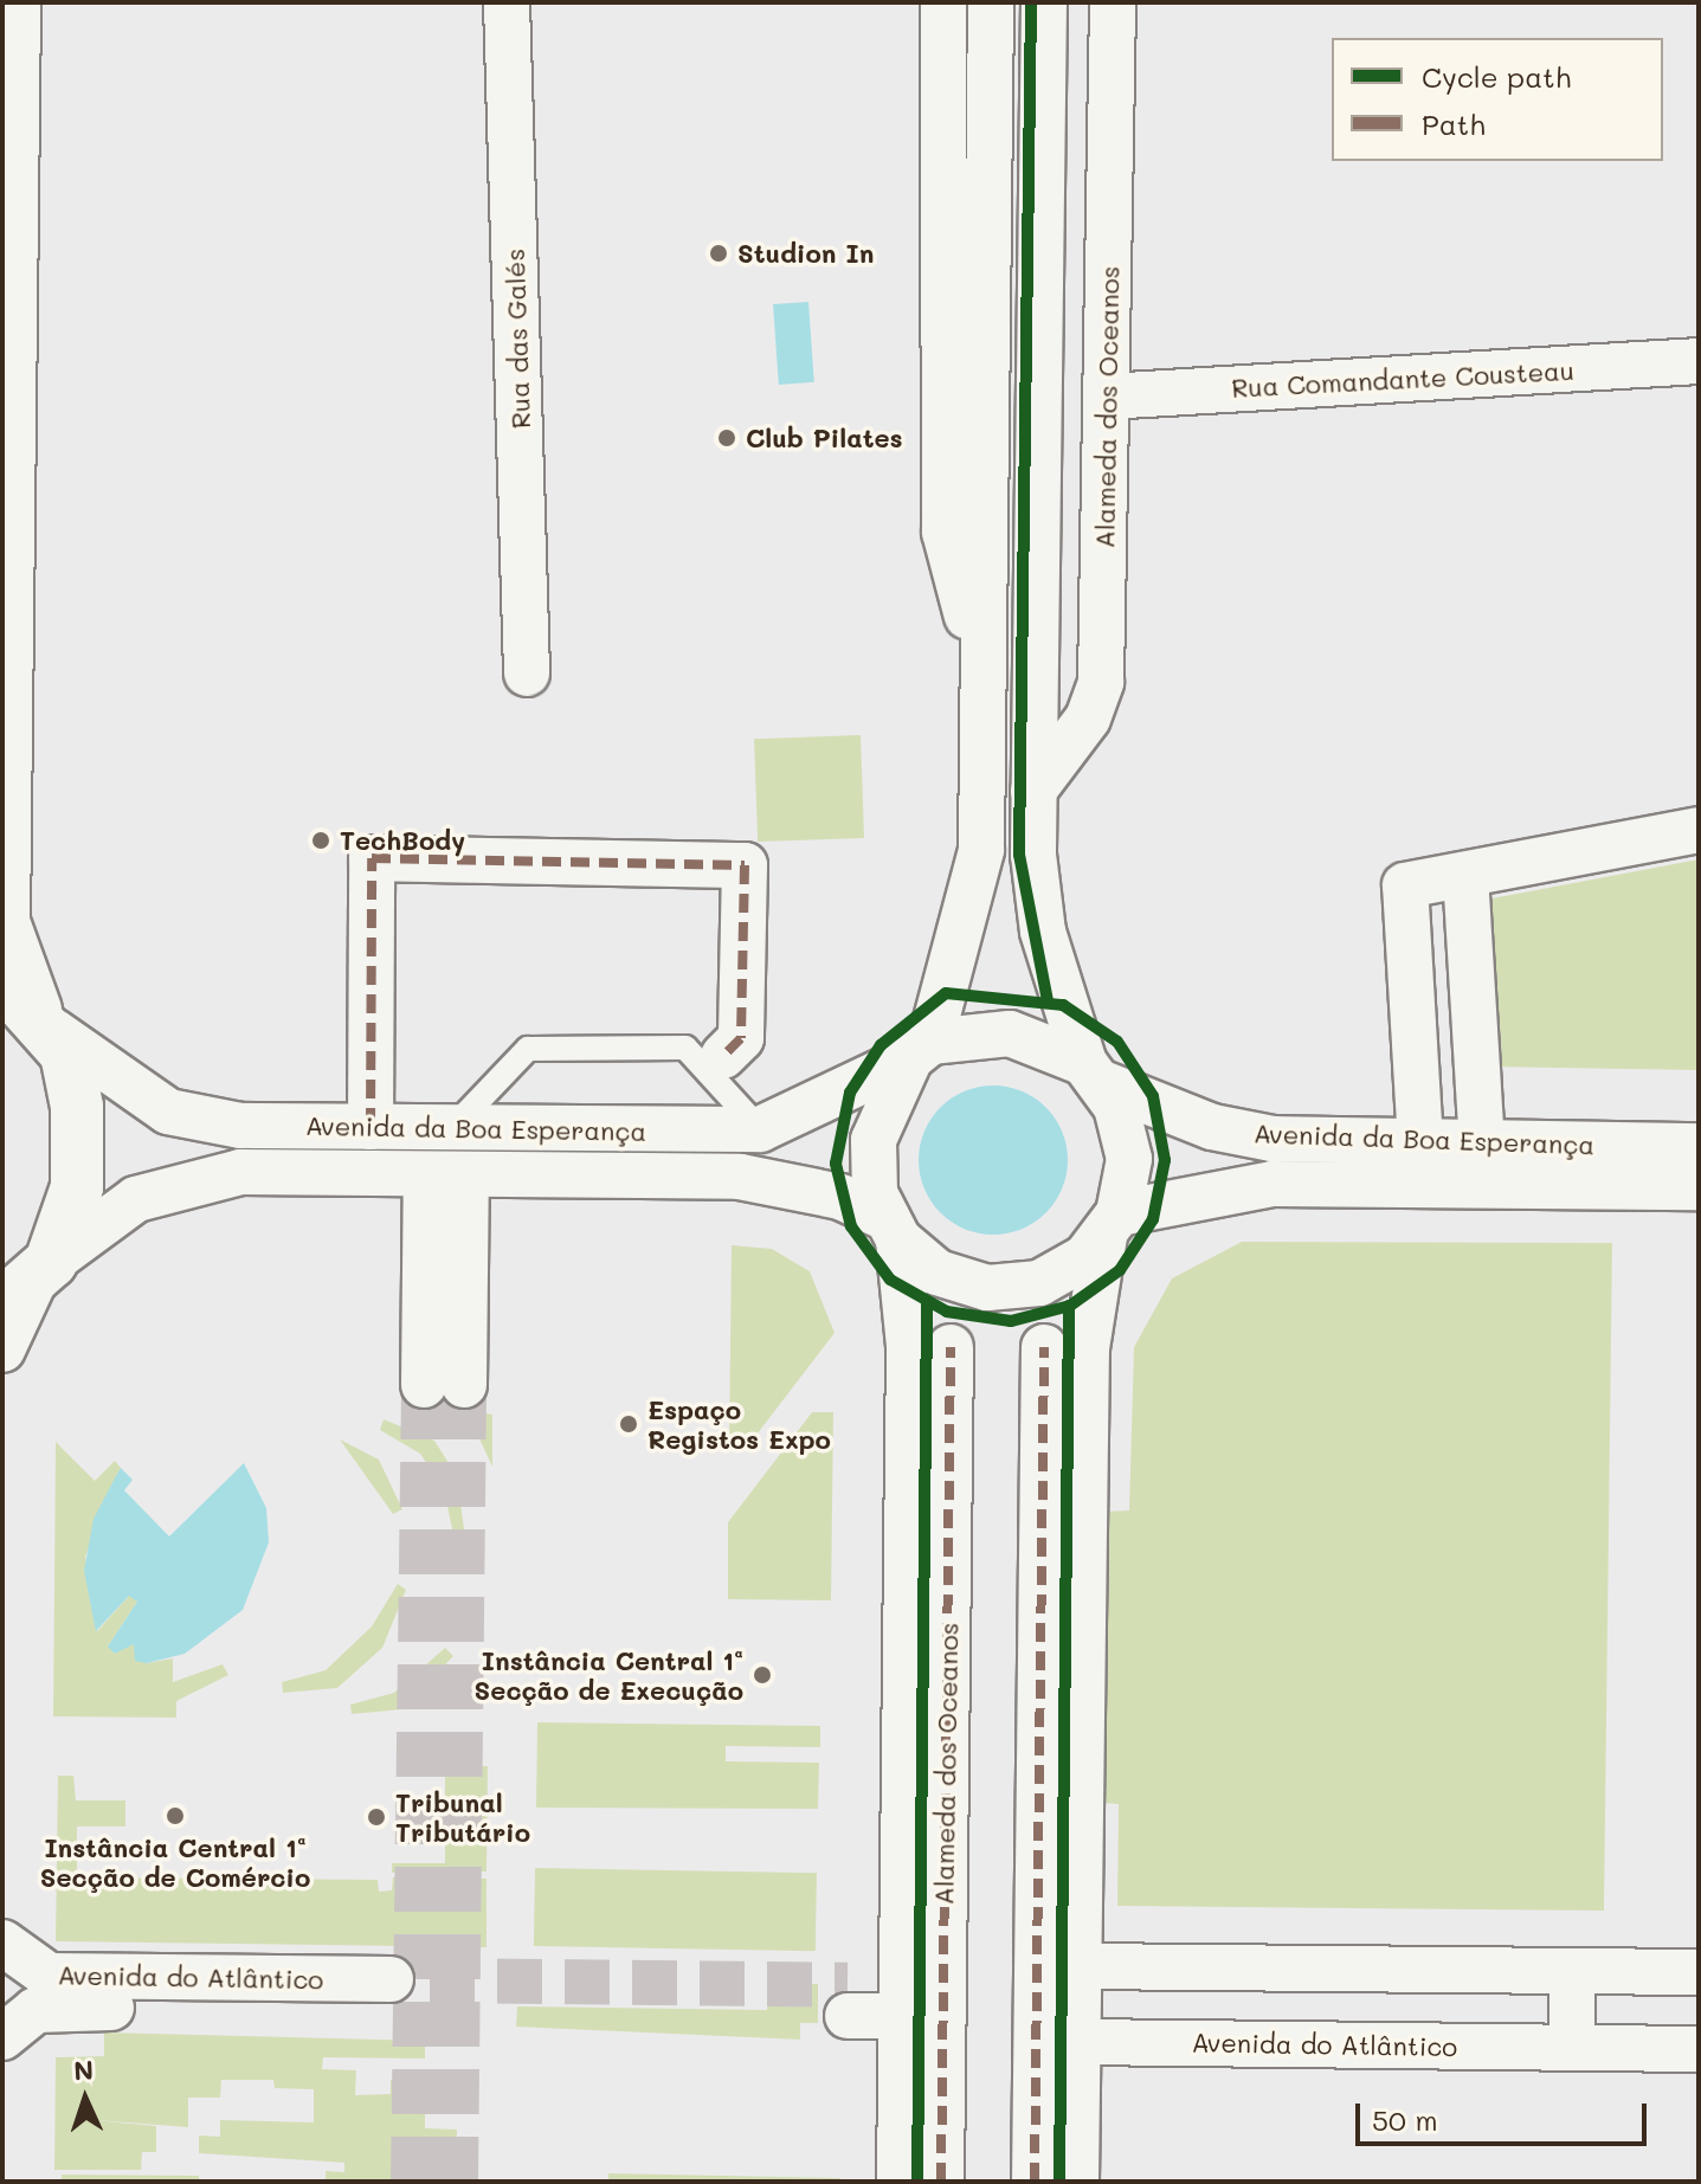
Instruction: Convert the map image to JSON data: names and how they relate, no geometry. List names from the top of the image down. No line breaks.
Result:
{"streets":{"street":["Rua das Galés","Rua Comandante Cousteau","Alameda dos Oceanos","Avenida da Boa Esperança","Avenida do Atlântico"]},"crossings":[["Rua Comandante Cousteau","Alameda dos Oceanos"],["Alameda dos Oceanos","Avenida da Boa Esperança"]],"places":["Studion In","Club Pilates","TechBody","Espaço Registos Expo","Instância Central 1ª Secção de Execução","Instância Central 1ª Secção de Comércio","Tribunal Tributário"],"legend":["Cycle path","Path"],"scale_bar":"50 m","north":"top"}
